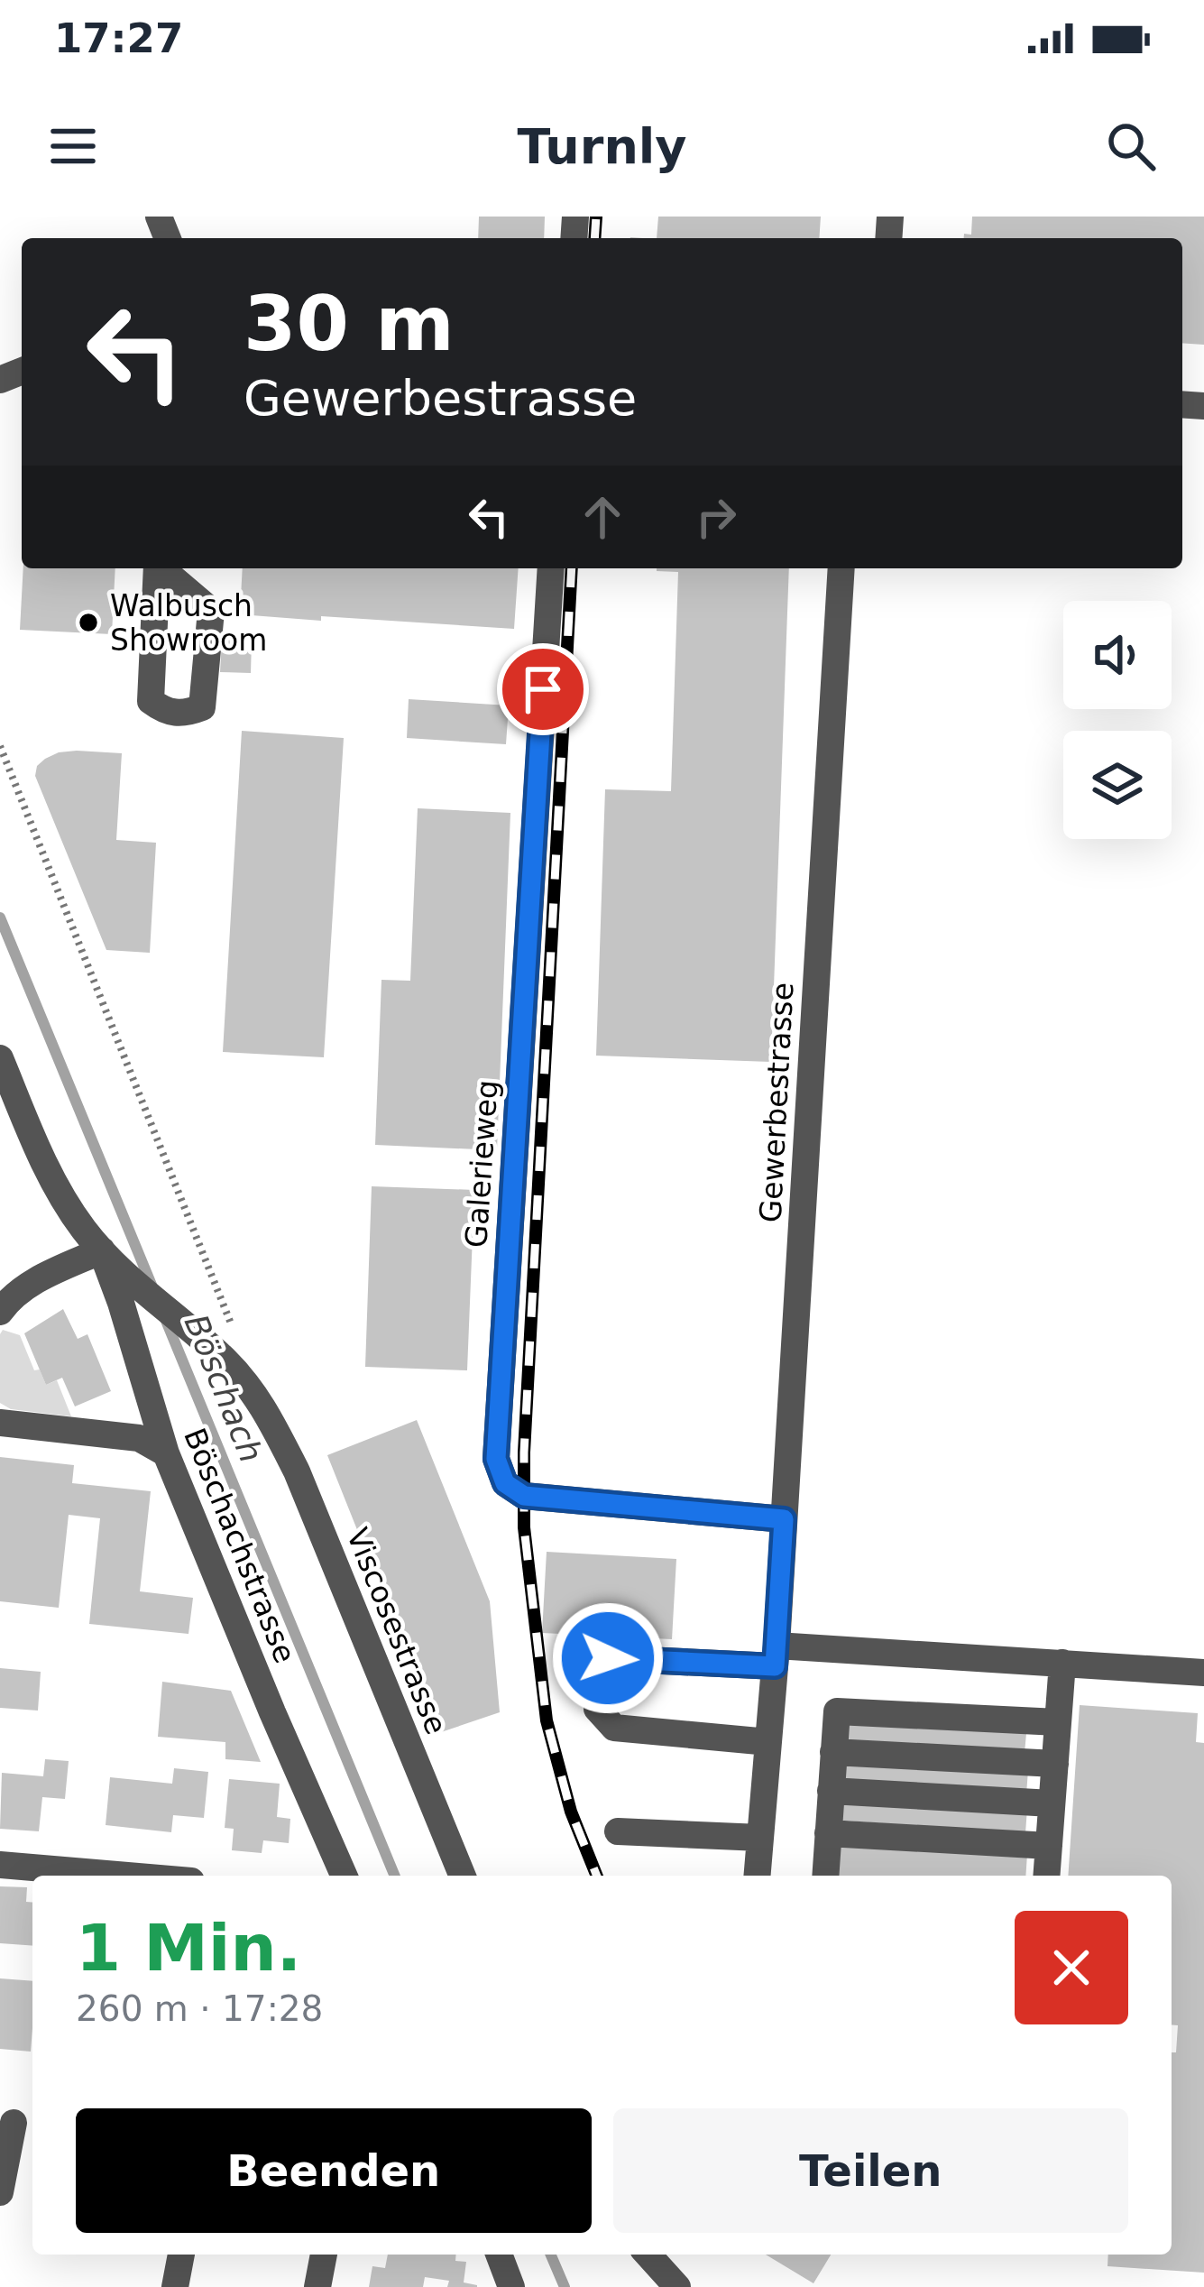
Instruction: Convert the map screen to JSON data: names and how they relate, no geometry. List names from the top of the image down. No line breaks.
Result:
{"streets":{"street":["Gewerbestrasse","Galerieweg","Böschachstrasse","Viscosestrasse"]},"crossings":[["Gewerbestrasse","Galerieweg"],["Böschachstrasse","Viscosestrasse"]],"water":["Böschach"],"places":["Walbusch Showroom"],"page":{"status":"17:27","header":"Turnly","turn":["30 m","Gewerbestrasse"],"heading":["1 Min.","260 m · 17:28"],"buttons":["Beenden","Teilen"]}}
